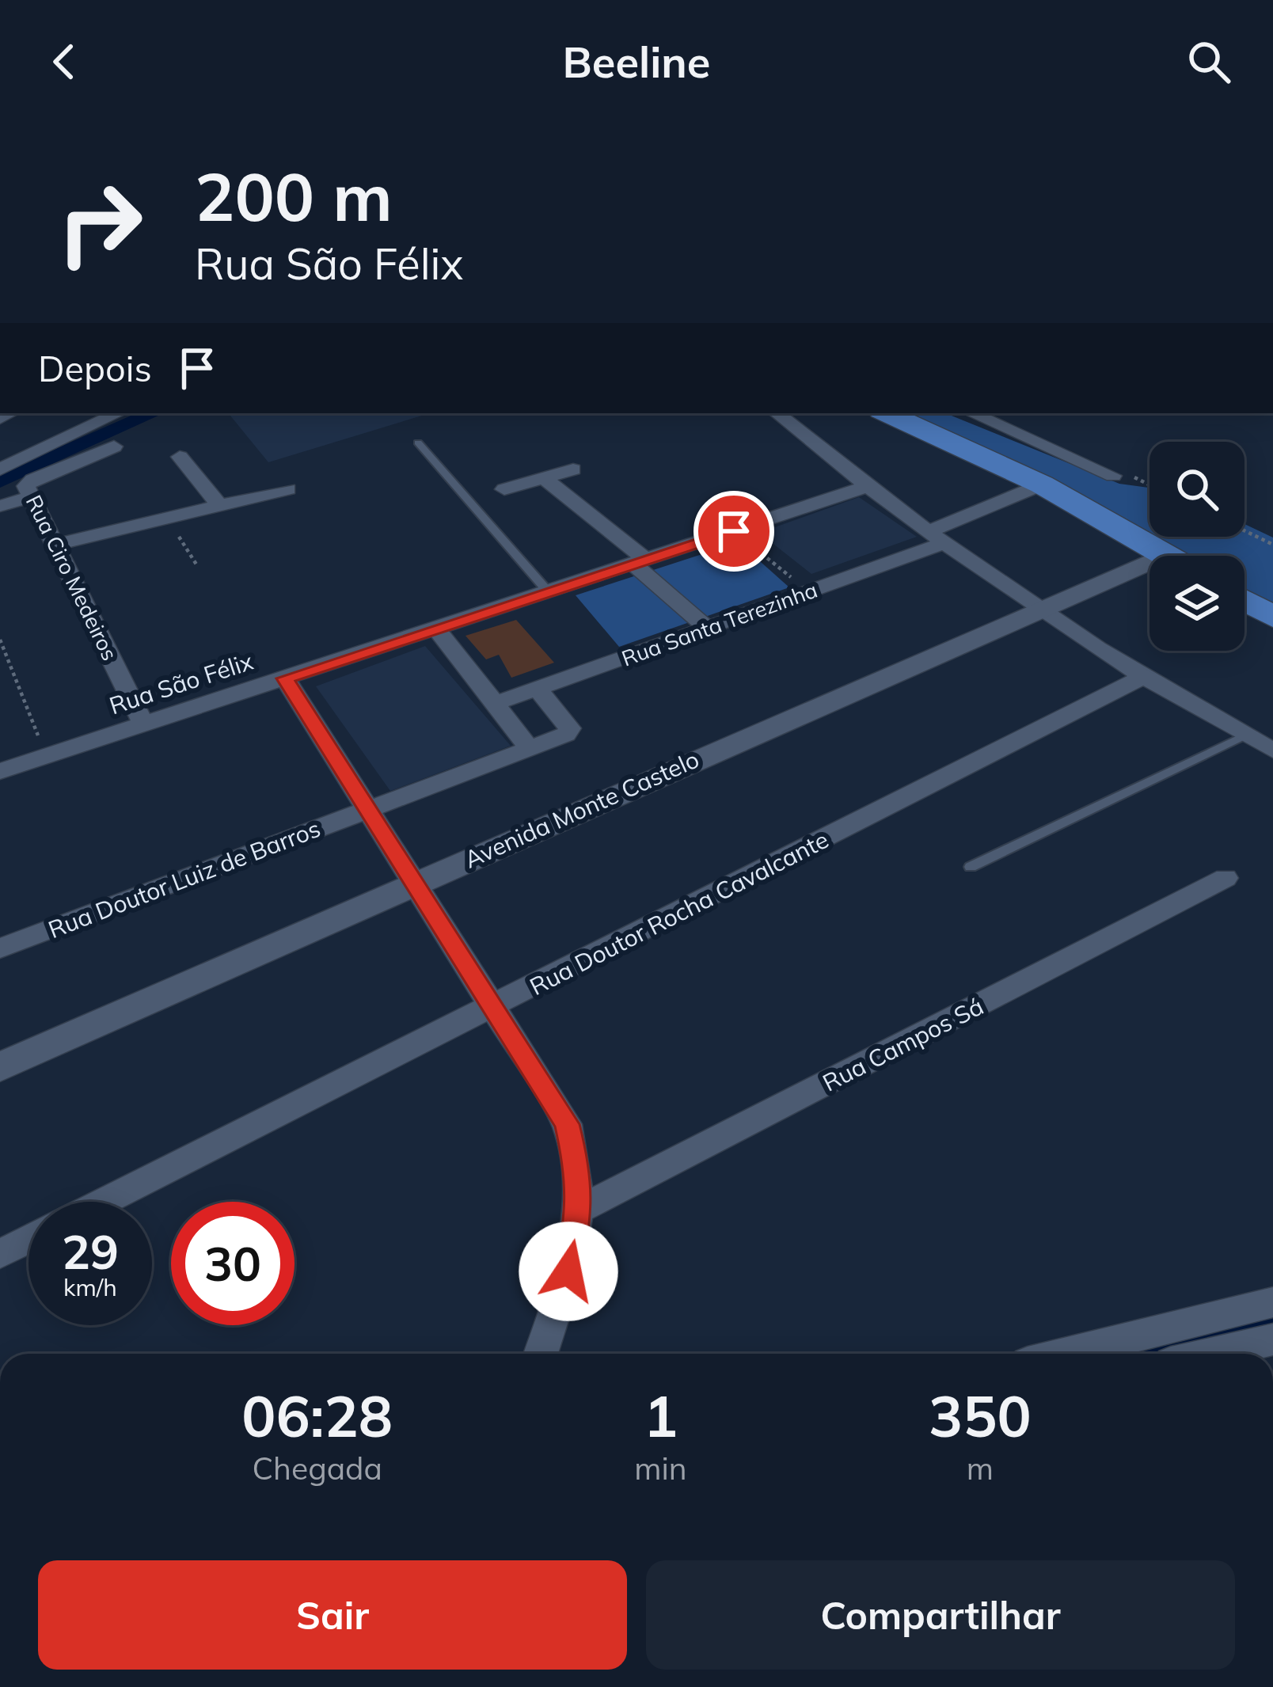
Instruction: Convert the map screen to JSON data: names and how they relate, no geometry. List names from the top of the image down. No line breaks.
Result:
{"streets":{"street":["Rua Ciro Medeiros","Rua Santa Terezinha","Rua São Félix","Avenida Monte Castelo","Rua Doutor Luiz de Barros","Rua Doutor Rocha Cavalcante","Rua Campos Sá"]},"crossings":[["Rua Ciro Medeiros","Rua São Félix"],["Rua Santa Terezinha","Rua Doutor Luiz de Barros"]],"page":{"header":"Beeline","turn":["200 m","Rua São Félix"],"then":"Depois","speed":"29 km/h","limit":"30","eta":["06:28","Chegada","1","min","350","m"],"buttons":["Sair","Compartilhar"]}}
